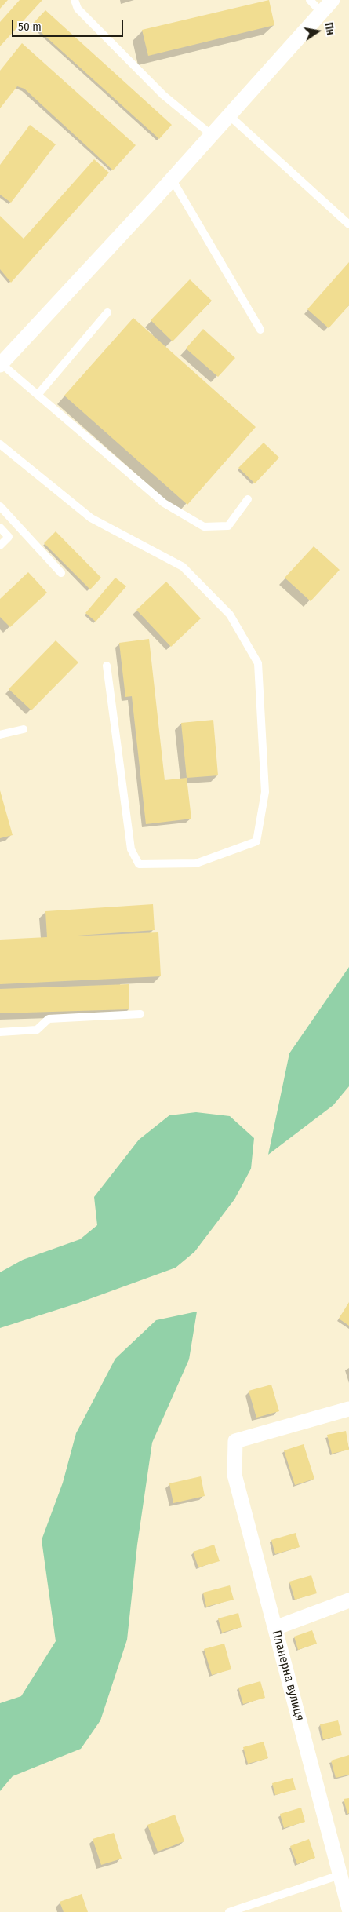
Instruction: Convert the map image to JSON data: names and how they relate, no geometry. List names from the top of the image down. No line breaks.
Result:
{"streets":{"street":["Планерна вулиця"]},"scale_bar":"50 m","north":"right"}
